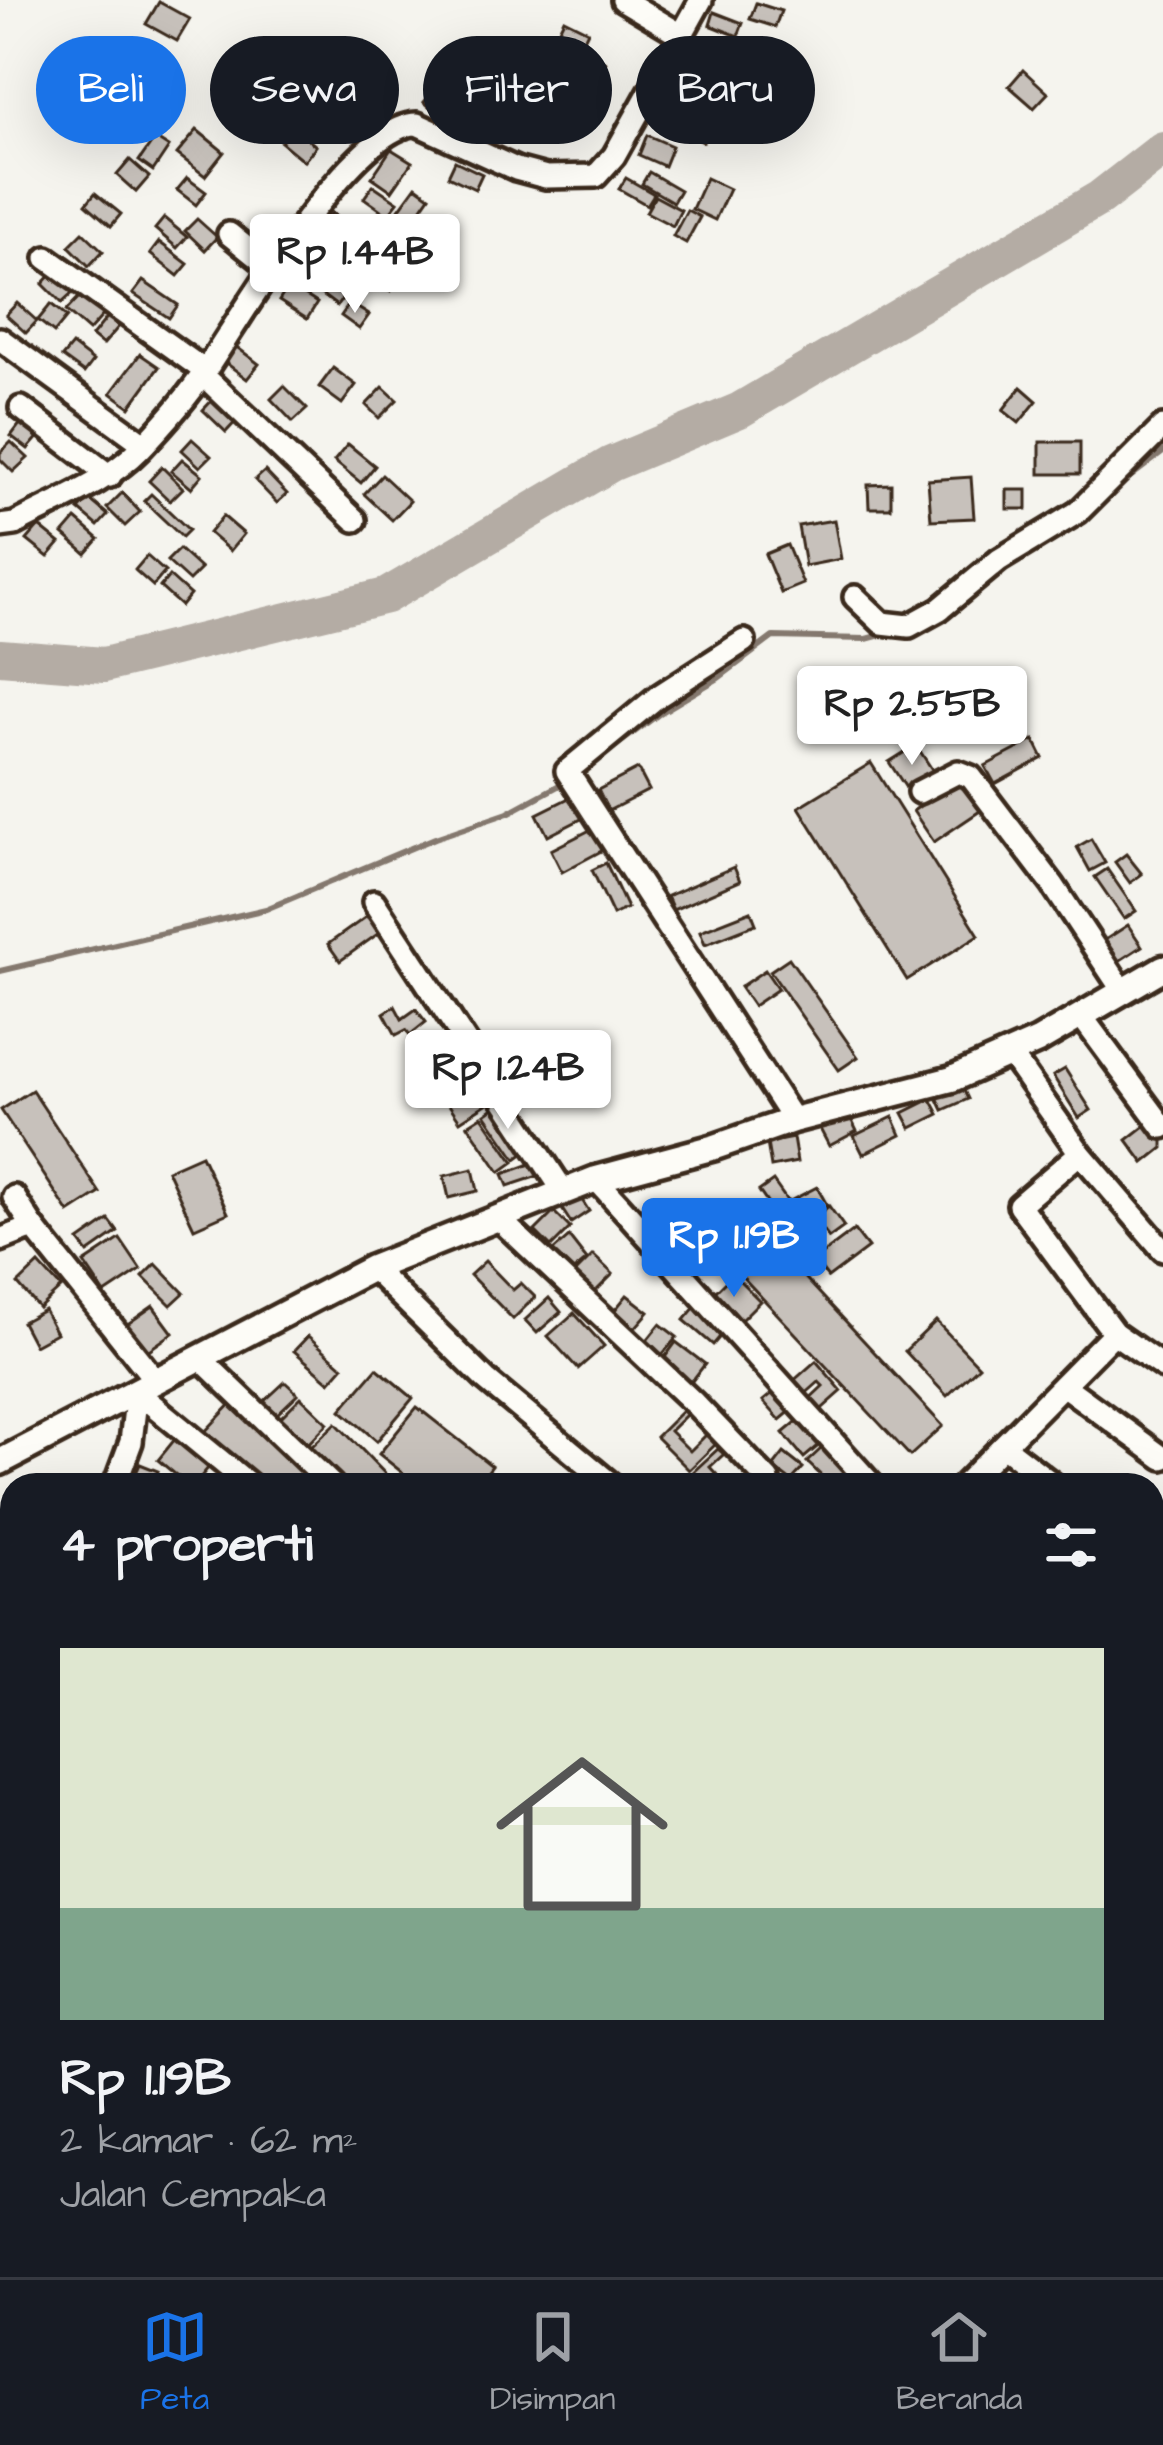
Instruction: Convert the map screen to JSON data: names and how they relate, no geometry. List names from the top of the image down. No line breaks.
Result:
{"page":{"chip":["Beli","Sewa","Filter","Baru"],"price":["Rp 1.44B","Rp 2.55B","Rp 1.24B","Rp 1.19B"],"heading":"4 properti","list":[{"name":"Rp 1.19B","note":"2 kamar · 62 m² · Jalan Cempaka"}],"tabs":["Peta","Disimpan","Beranda"]}}
